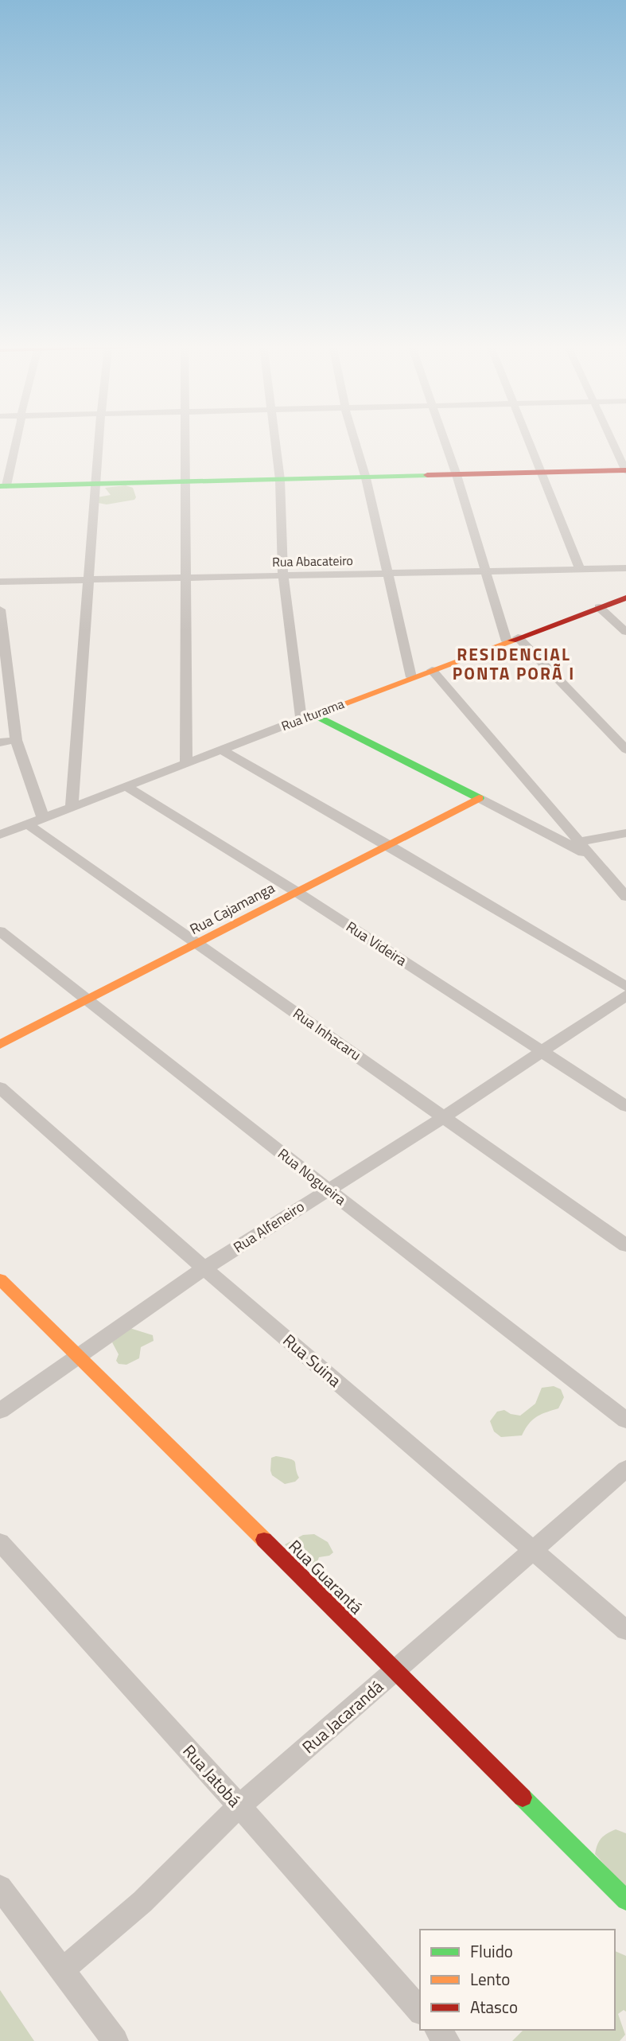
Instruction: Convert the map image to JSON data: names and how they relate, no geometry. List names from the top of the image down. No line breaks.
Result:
{"streets":{"street":["Rua Abacateiro","Rua Iturama","Rua Cajamanga","Rua Videira","Rua Inhacaru","Rua Nogueira","Rua Alfeneiro","Rua Suina","Rua Guarantá","Rua Jacarandá","Rua Jatobá"]},"crossings":[["Rua Iturama","Rua Videira"],["Rua Iturama","Rua Inhacaru"],["Rua Cajamanga","Rua Videira"],["Rua Cajamanga","Rua Inhacaru"],["Rua Cajamanga","Rua Nogueira"],["Rua Videira","Rua Alfeneiro"],["Rua Inhacaru","Rua Alfeneiro"],["Rua Nogueira","Rua Alfeneiro"],["Rua Alfeneiro","Rua Suina"],["Rua Alfeneiro","Rua Guarantá"],["Rua Suina","Rua Jacarandá"],["Rua Guarantá","Rua Jacarandá"],["Rua Jacarandá","Rua Jatobá"]],"districts":["RESIDENCIAL PONTA PORÃ I"],"legend":["Fluido","Lento","Atasco"]}
